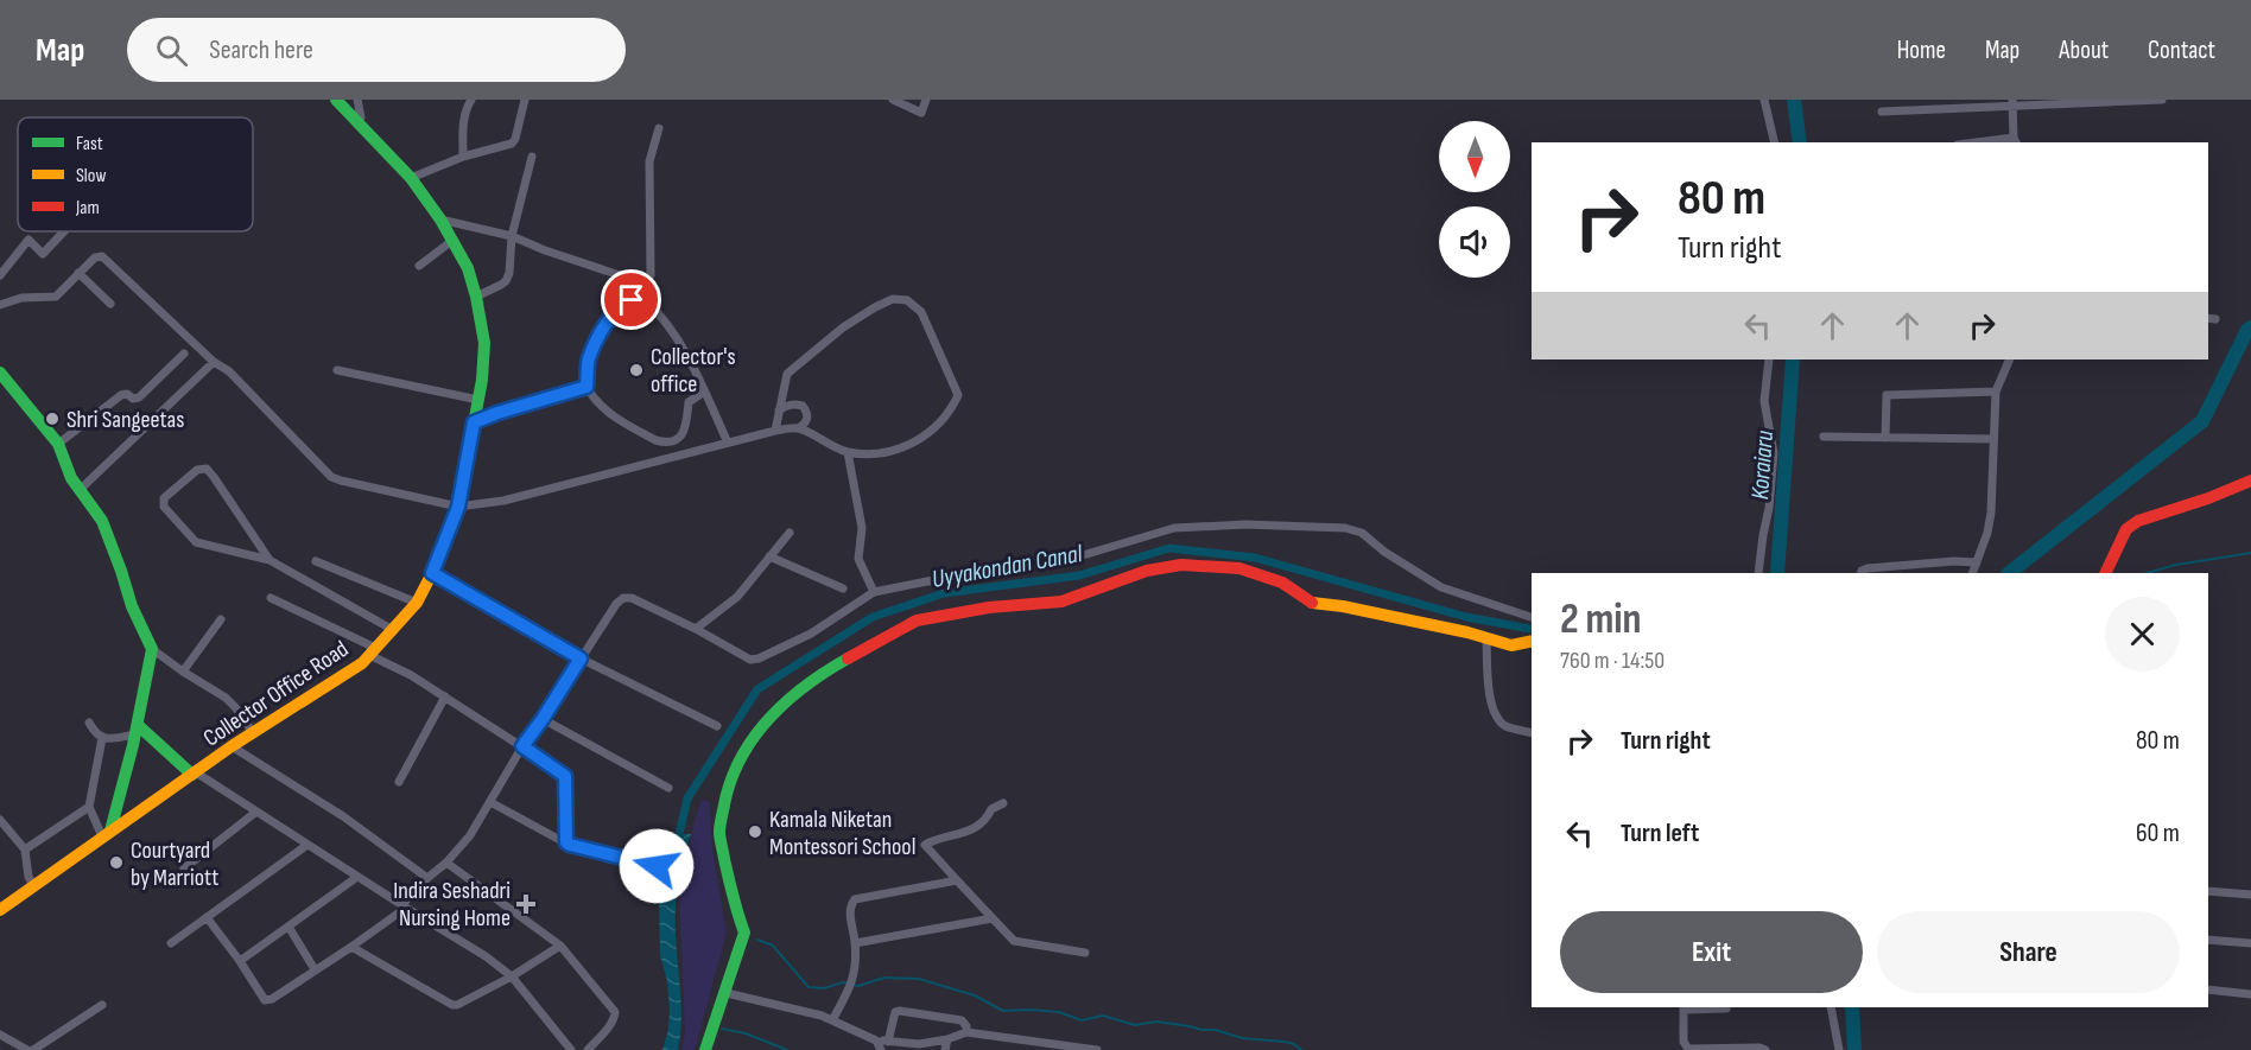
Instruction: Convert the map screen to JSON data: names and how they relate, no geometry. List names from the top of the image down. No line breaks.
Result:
{"streets":{"street":["Collector Office Road"]},"water":["Koraiaru","Uyyakondan Canal"],"places":{"other":["Collector's office","Shri Sangeetas","Kamala Niketan Montessori School","Courtyard by Marriott"],"health":["Indira Seshadri Nursing Home"]},"legend":["Fast","Slow","Jam"],"north":"bottom","page":{"header":"Map","search":"Search here","nav":["Home","Map","About","Contact"],"turn":["80 m","Turn right"],"heading":["2 min","760 m · 14:50"],"list":[{"name":"Turn right","value":"80 m"},{"name":"Turn left","value":"60 m"}],"buttons":["Exit","Share"]}}
